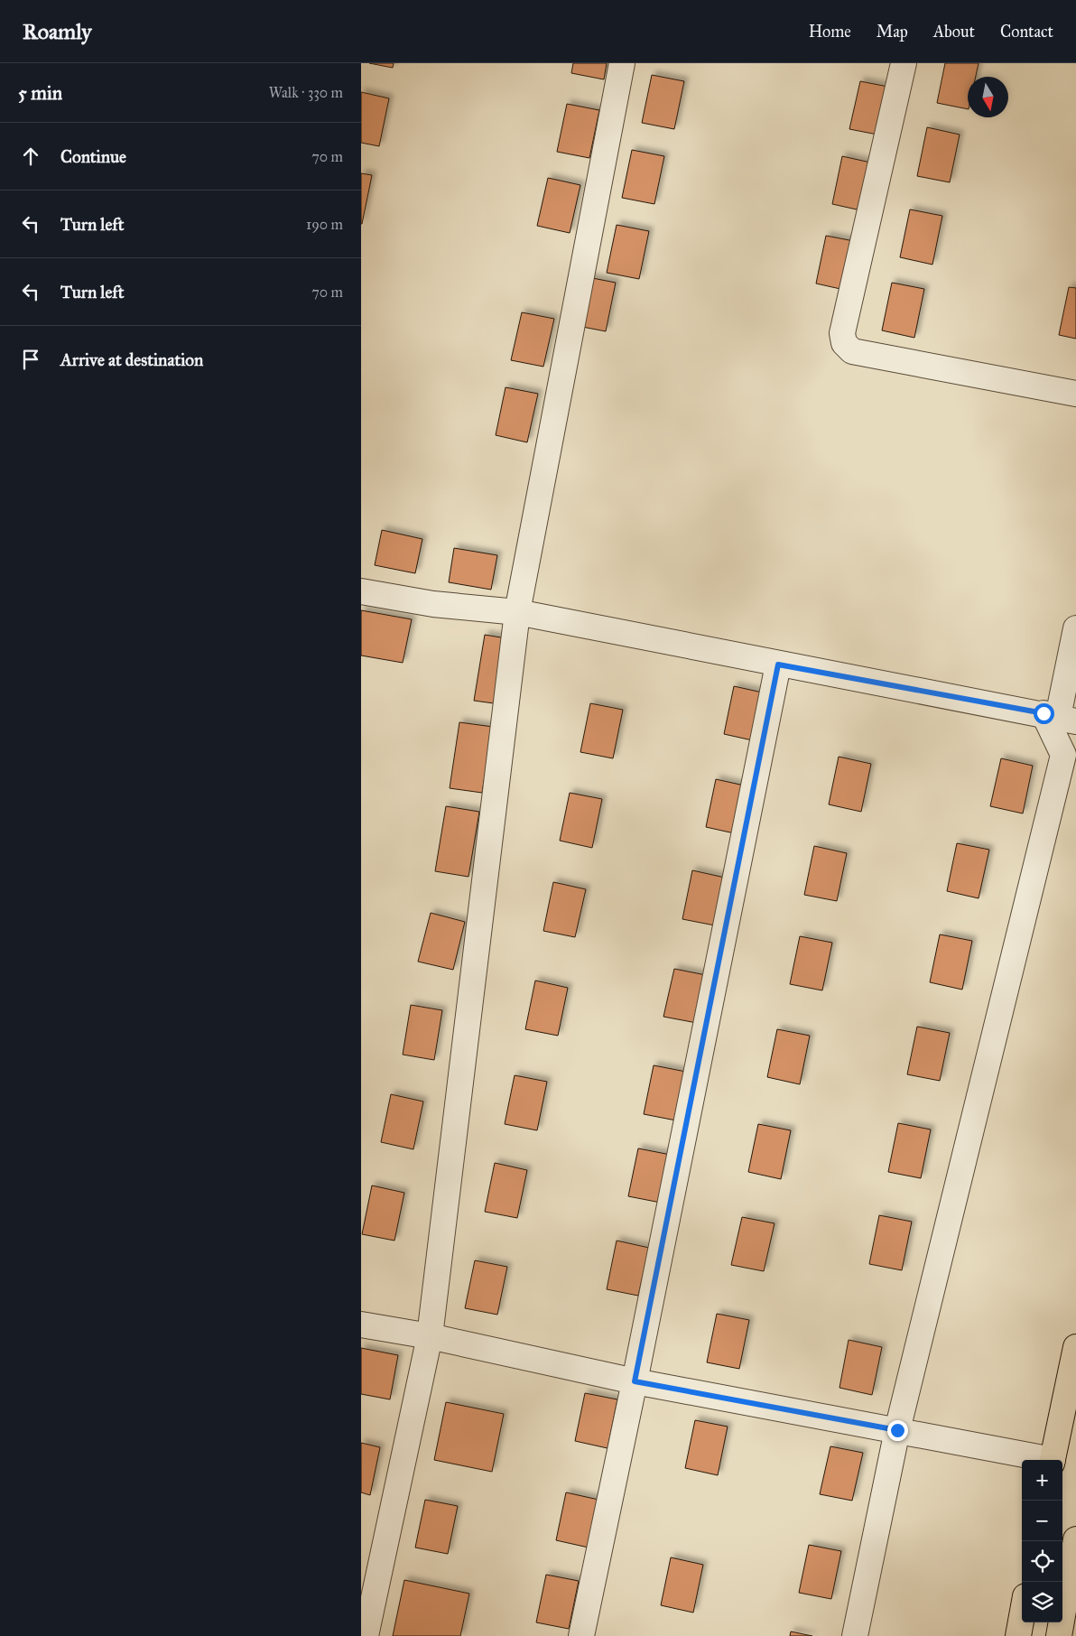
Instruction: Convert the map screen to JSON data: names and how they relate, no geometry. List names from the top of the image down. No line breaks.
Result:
{"north":"bottom","page":{"header":"Roamly","nav":["Home","Map","About","Contact"],"heading":["5 min","Walk · 330 m"],"list":[["Continue","70 m"],["Turn left","190 m"],["Turn left","70 m"],"Arrive at destination"],"map_buttons":["+","−"]}}
